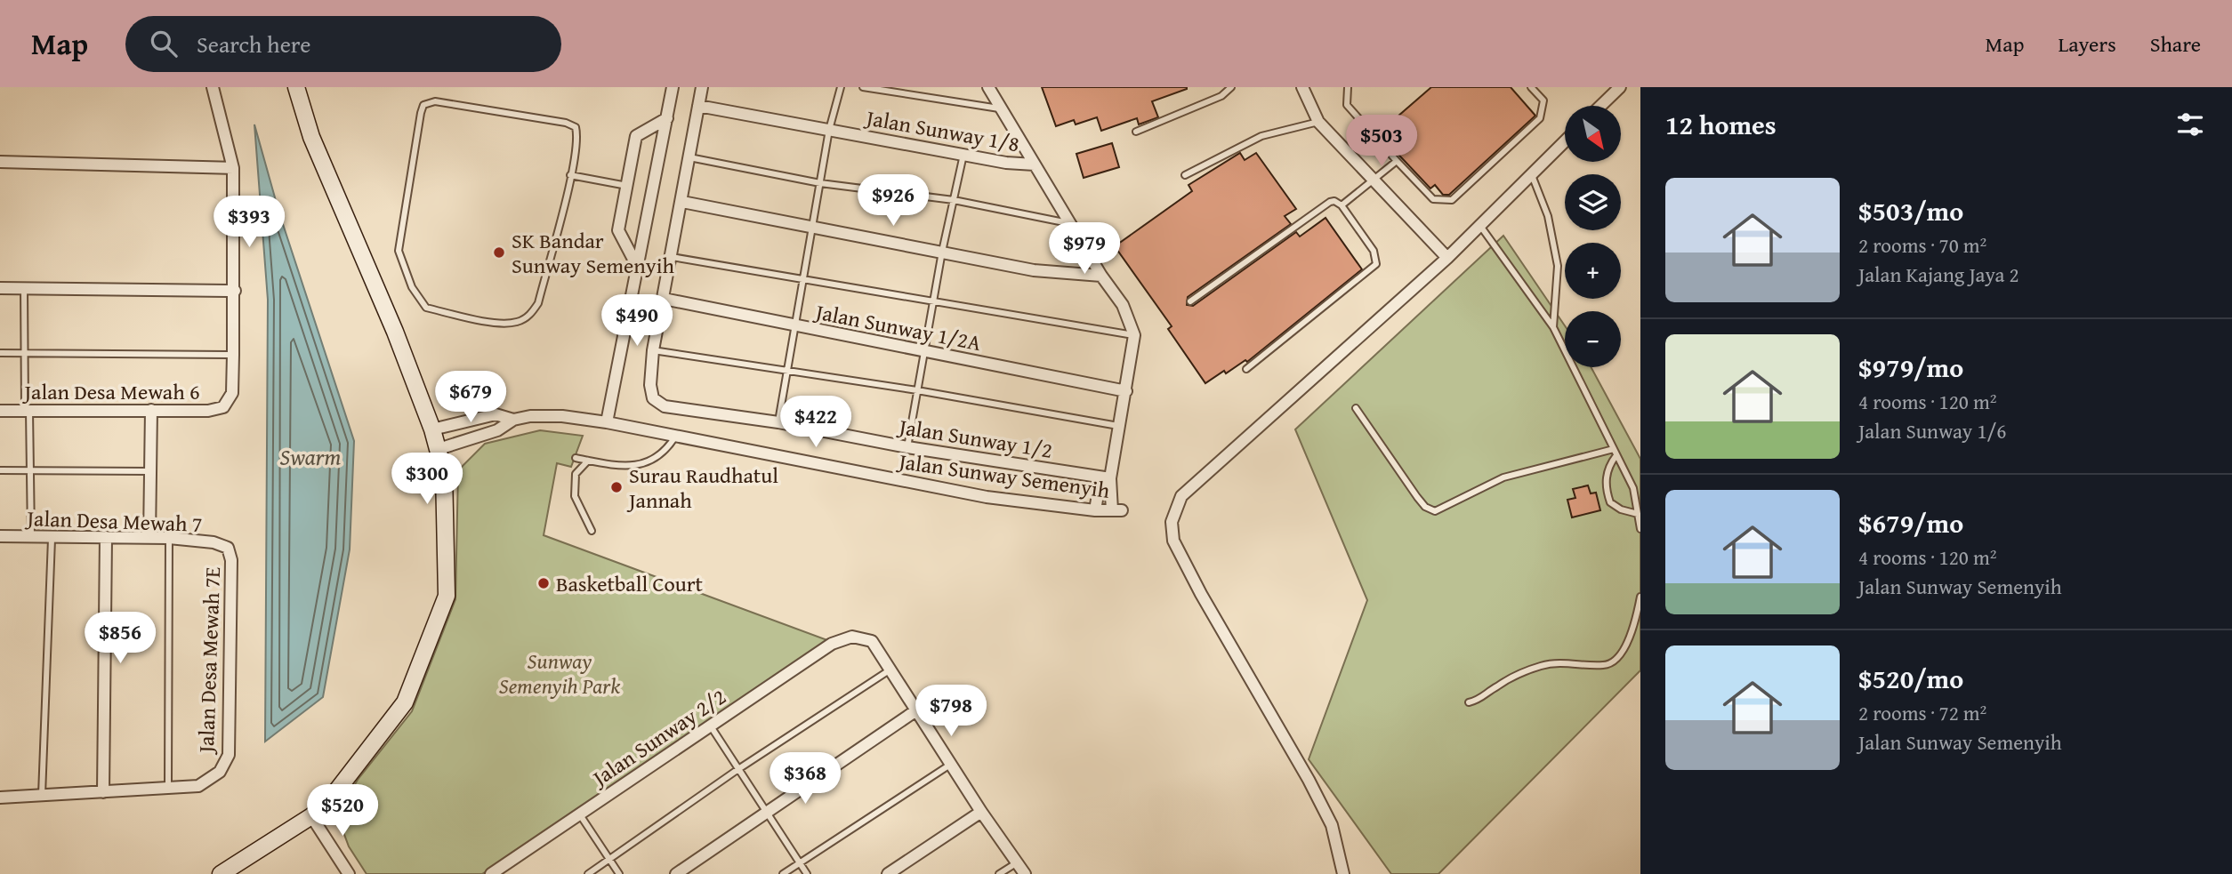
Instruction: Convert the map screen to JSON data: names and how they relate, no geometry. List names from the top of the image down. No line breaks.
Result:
{"streets":{"street":["Jalan Sunway 1/8","Jalan Sunway 1/2A","Jalan Desa Mewah 6","Jalan Sunway 1/2","Jalan Sunway Semenyih","Jalan Desa Mewah 7","Jalan Desa Mewah 7E","Jalan Sunway 2/2"]},"crossings":[["Jalan Sunway 1/2","Jalan Sunway Semenyih"],["Jalan Desa Mewah 7","Jalan Desa Mewah 7E"]],"water":["Swarm"],"parks":["Sunway Semenyih Park"],"places":["SK Bandar Sunway Semenyih","Surau Raudhatul Jannah","Basketball Court"],"north":"bottom right","page":{"header":"Map","search":"Search here","nav":["Map","Layers","Share"],"heading":"12 homes","map_buttons":["+","−"],"price":["$503","$926","$393","$979","$490","$679","$422","$300","$856","$798","$368","$520"],"list":[{"name":"$503/mo","note":"2 rooms · 70 m² · Jalan Kajang Jaya 2"},{"name":"$979/mo","note":"4 rooms · 120 m² · Jalan Sunway 1/6"},{"name":"$679/mo","note":"4 rooms · 120 m² · Jalan Sunway Semenyih"},{"name":"$520/mo","note":"2 rooms · 72 m² · Jalan Sunway Semenyih"}]}}
